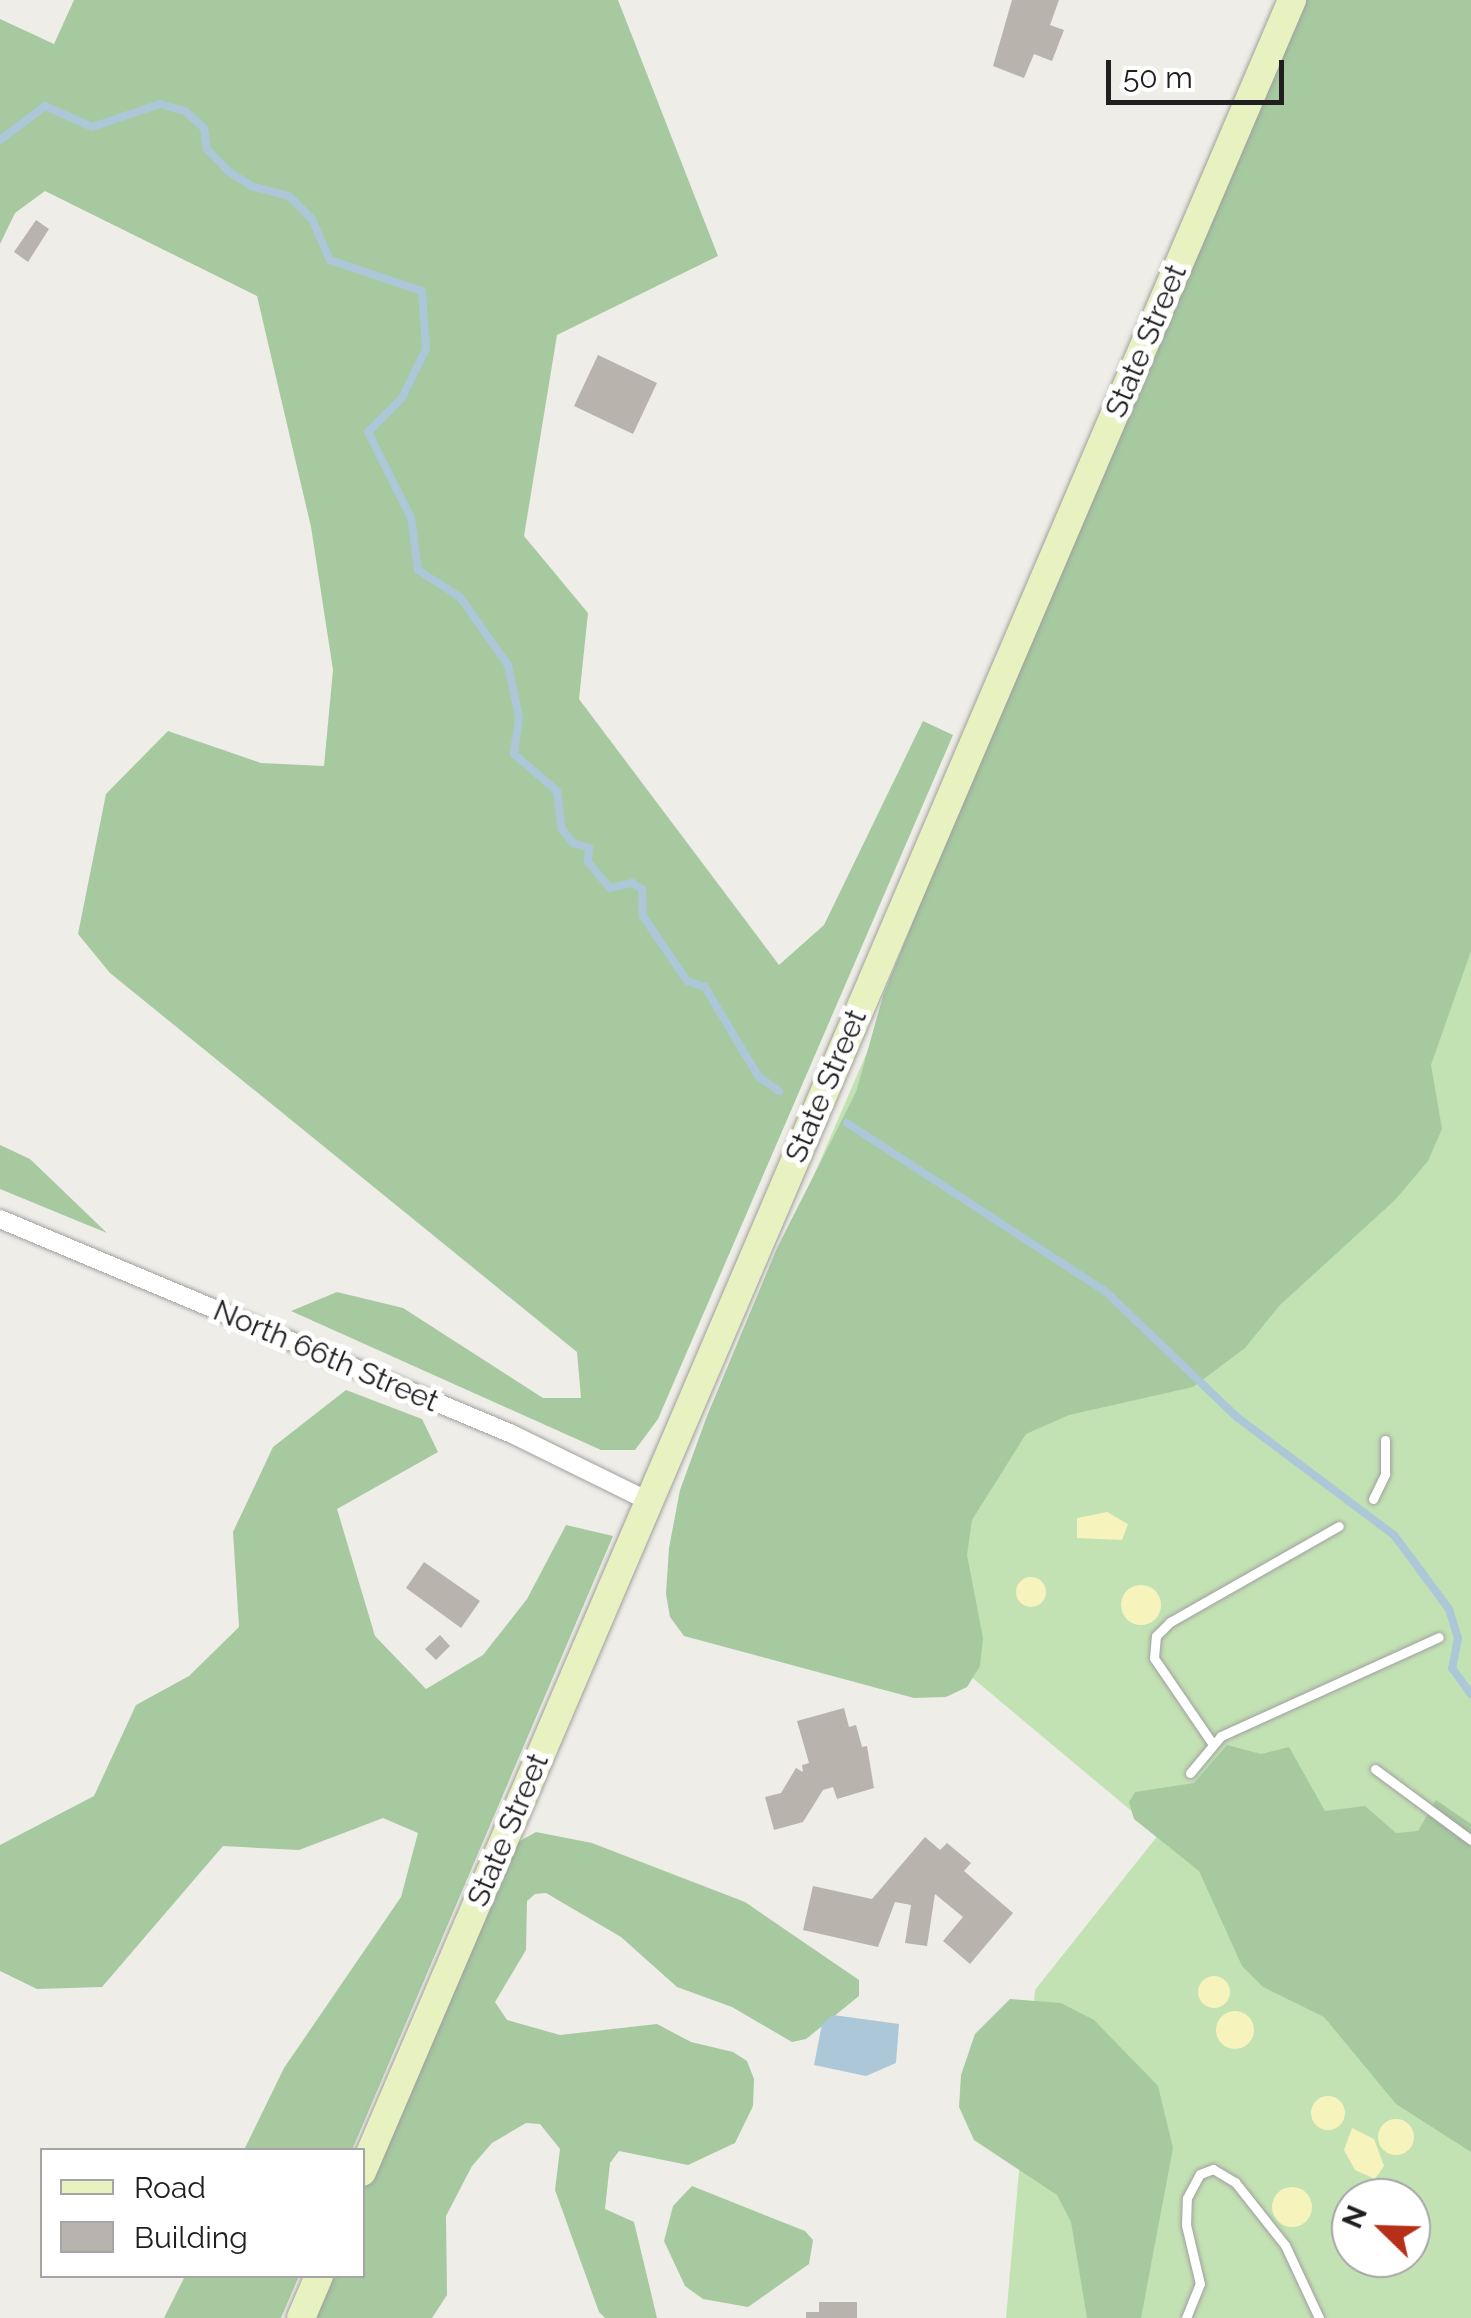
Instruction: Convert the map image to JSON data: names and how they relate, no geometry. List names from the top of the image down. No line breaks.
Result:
{"streets":{"street":["State Street","North 66th Street"]},"crossings":[["State Street","North 66th Street"]],"legend":["Road","Building"],"scale_bar":"50 m","north":"top left"}
